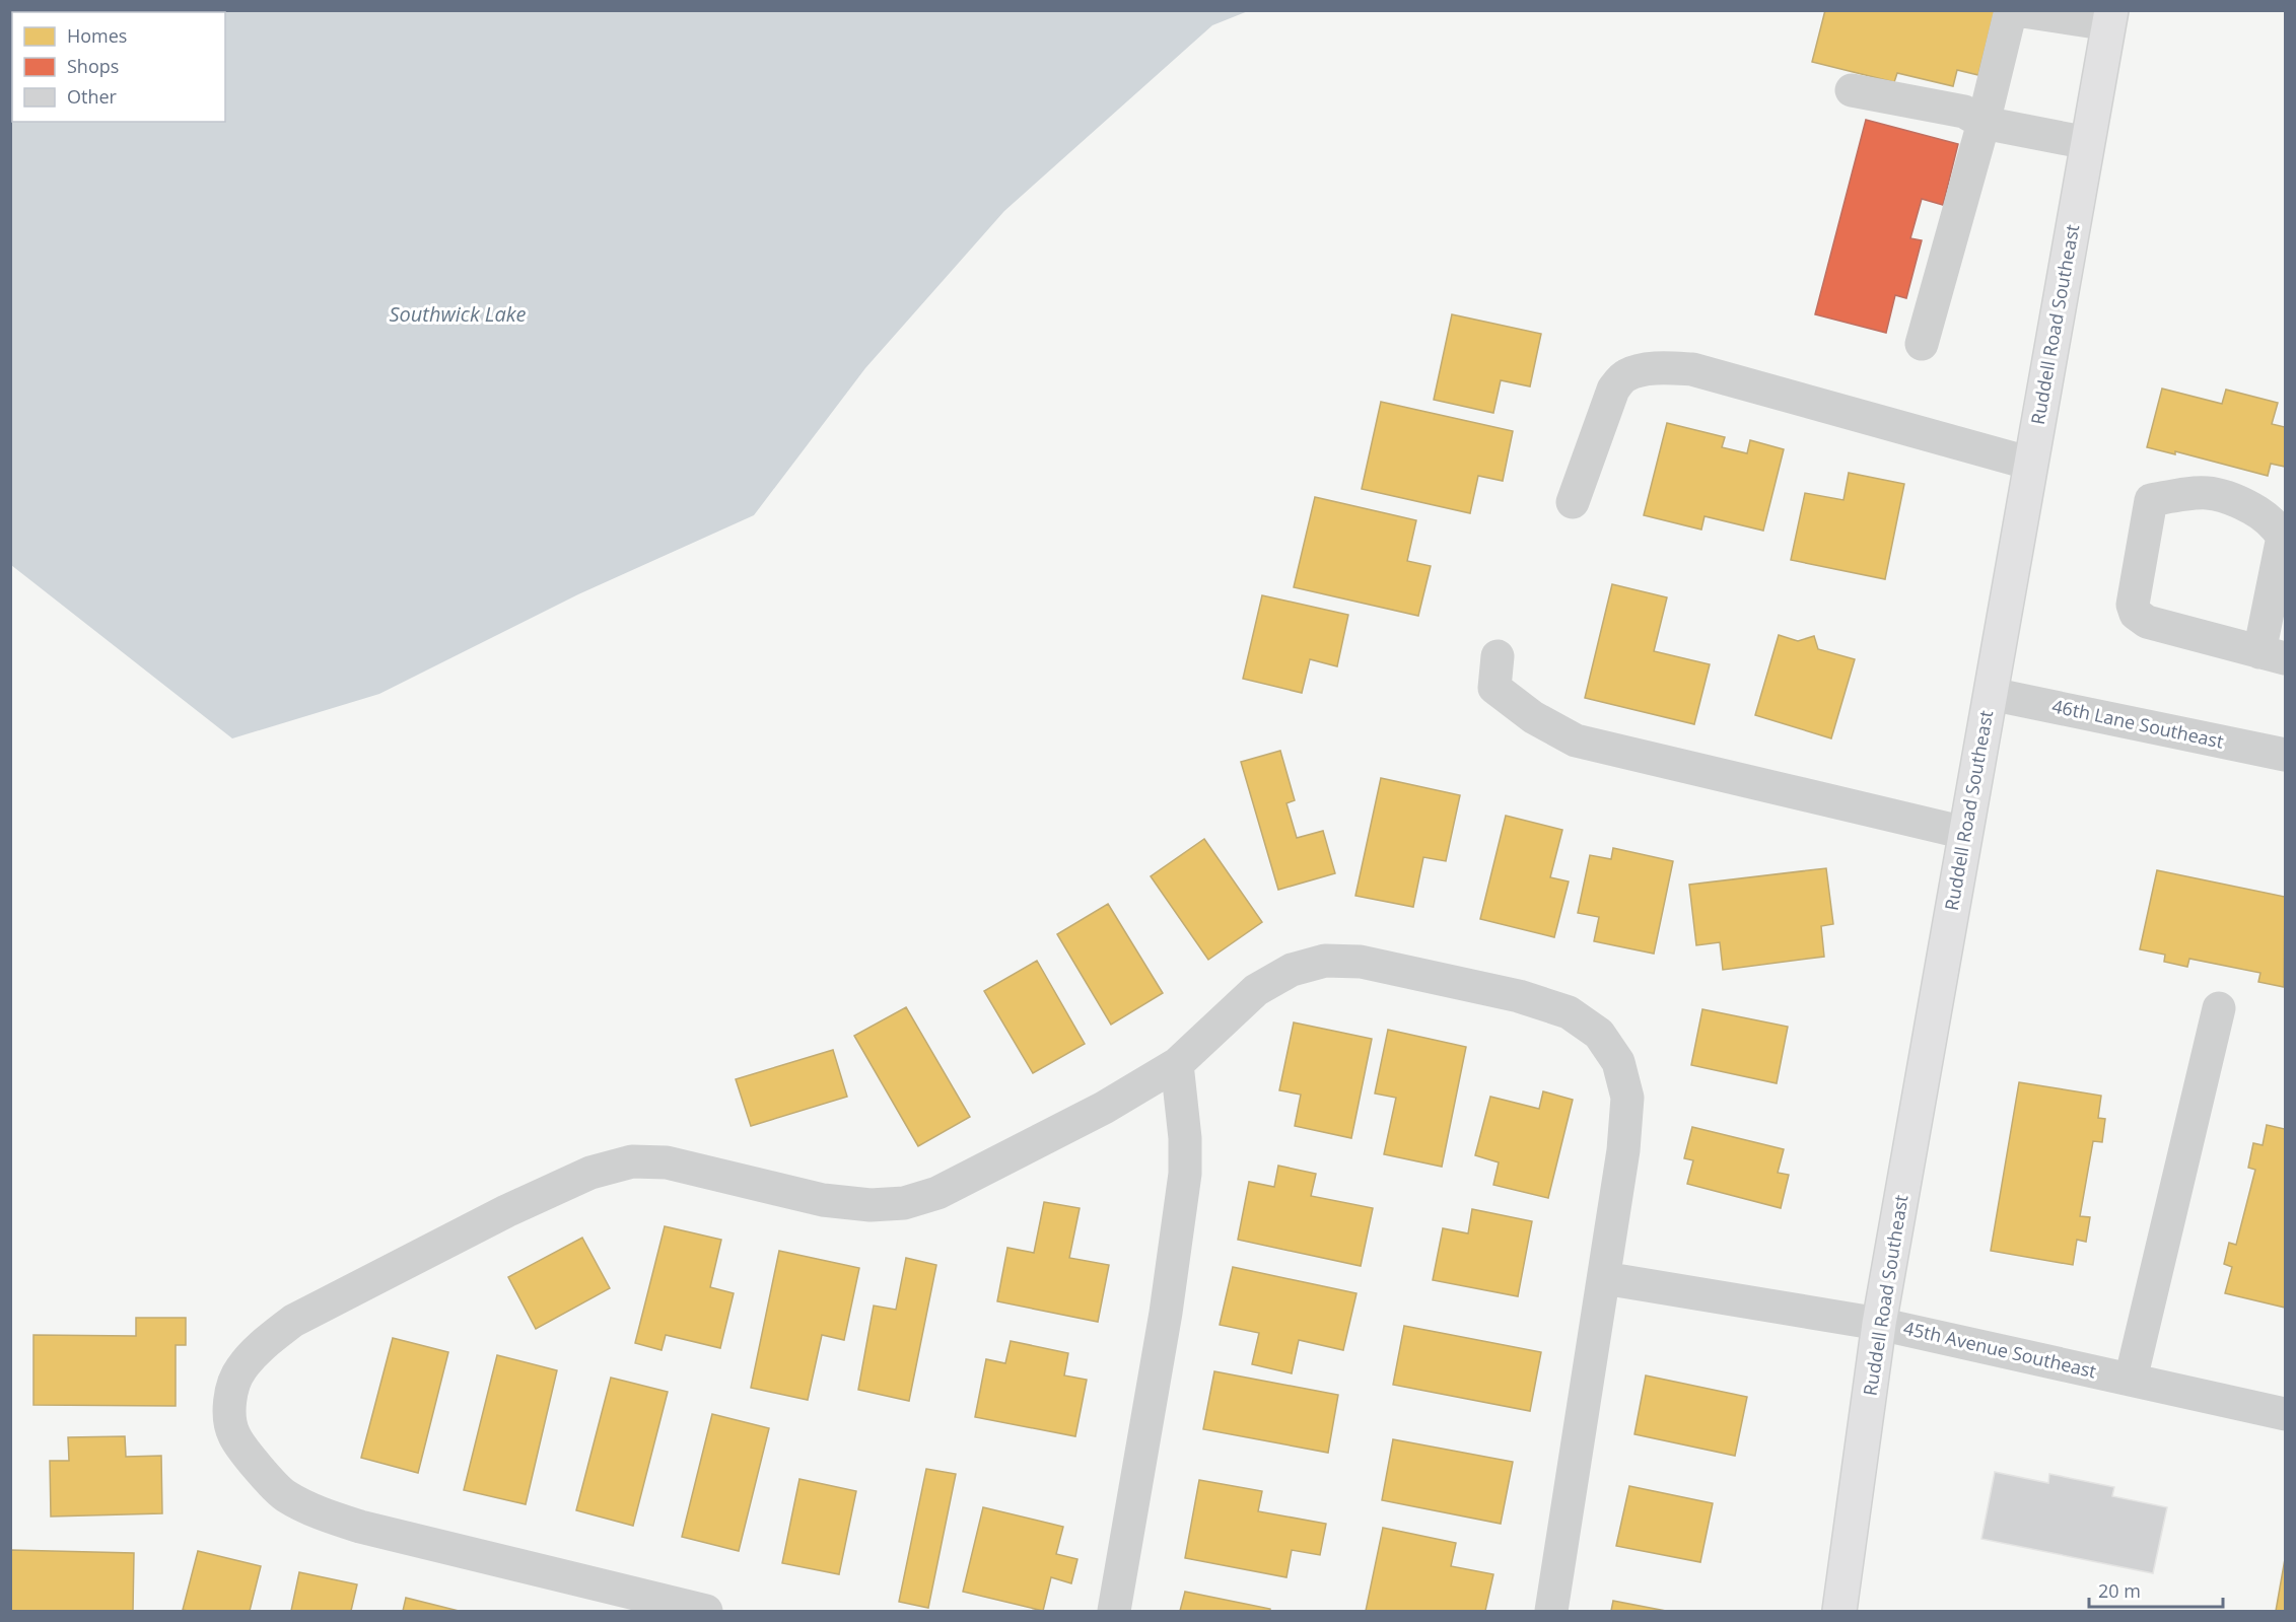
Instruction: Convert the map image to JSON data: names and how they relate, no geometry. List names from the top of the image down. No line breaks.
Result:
{"streets":{"main road":["Ruddell Road Southeast"],"street":["46th Lane Southeast","45th Avenue Southeast"]},"crossings":[["Ruddell Road Southeast","46th Lane Southeast"],["Ruddell Road Southeast","45th Avenue Southeast"]],"water":["Southwick Lake"],"legend":["Homes","Shops","Other"],"scale_bar":"20 m"}
